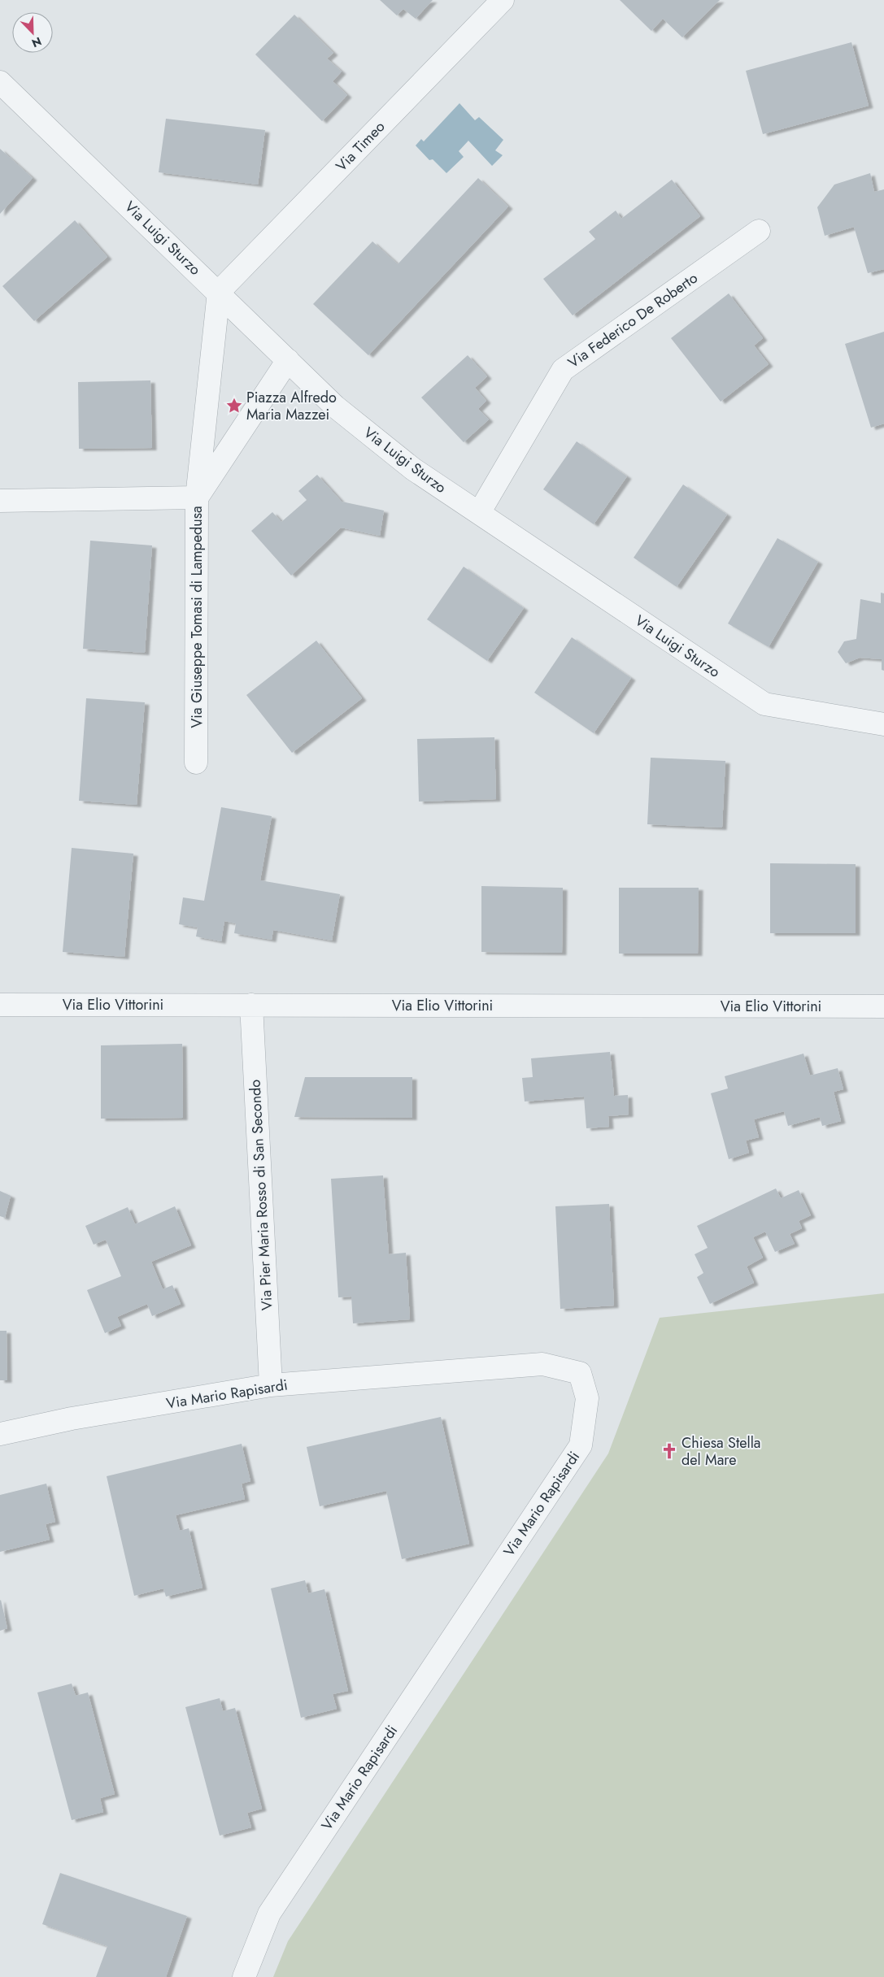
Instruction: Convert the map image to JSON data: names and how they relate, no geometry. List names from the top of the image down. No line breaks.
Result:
{"streets":{"street":["Via Timeo","Via Luigi Sturzo","Via Federico De Roberto","Via Giuseppe Tomasi di Lampedusa","Via Elio Vittorini","Via Pier Maria Rosso di San Secondo","Via Mario Rapisardi"]},"crossings":[["Via Timeo","Via Luigi Sturzo"],["Via Luigi Sturzo","Via Federico De Roberto"],["Via Elio Vittorini","Via Pier Maria Rosso di San Secondo"],["Via Pier Maria Rosso di San Secondo","Via Mario Rapisardi"]],"places":{"place":["Piazza Alfredo Maria Mazzei"],"church":["Chiesa Stella del Mare"]},"north":"bottom right"}
